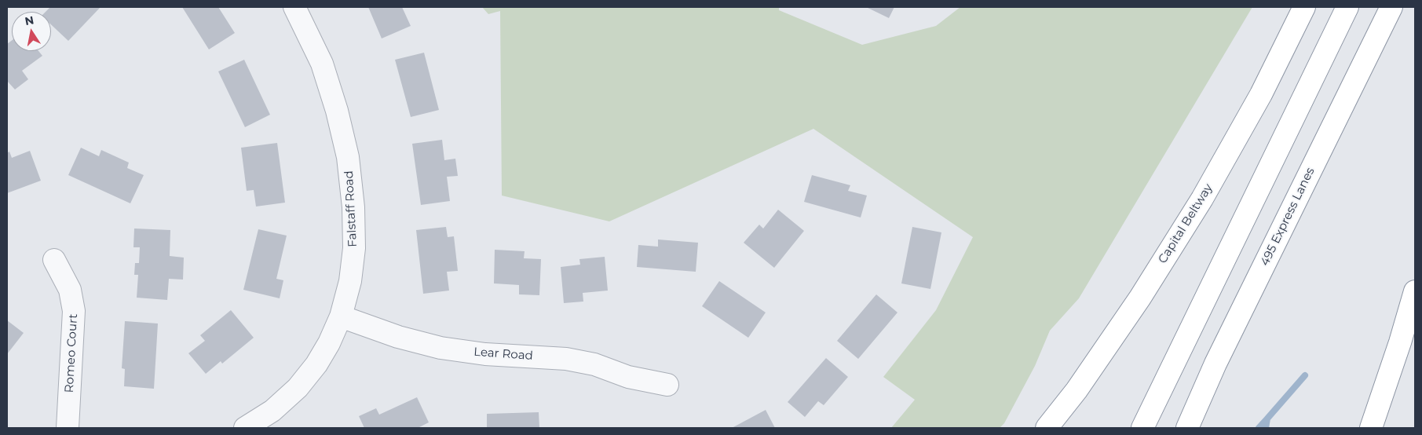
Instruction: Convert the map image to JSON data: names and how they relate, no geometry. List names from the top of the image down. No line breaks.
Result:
{"streets":{"highway":["495 Express Lanes","Capital Beltway"],"street":["Falstaff Road","Romeo Court","Lear Road"]},"crossings":[["Falstaff Road","Lear Road"]],"north":"top"}
